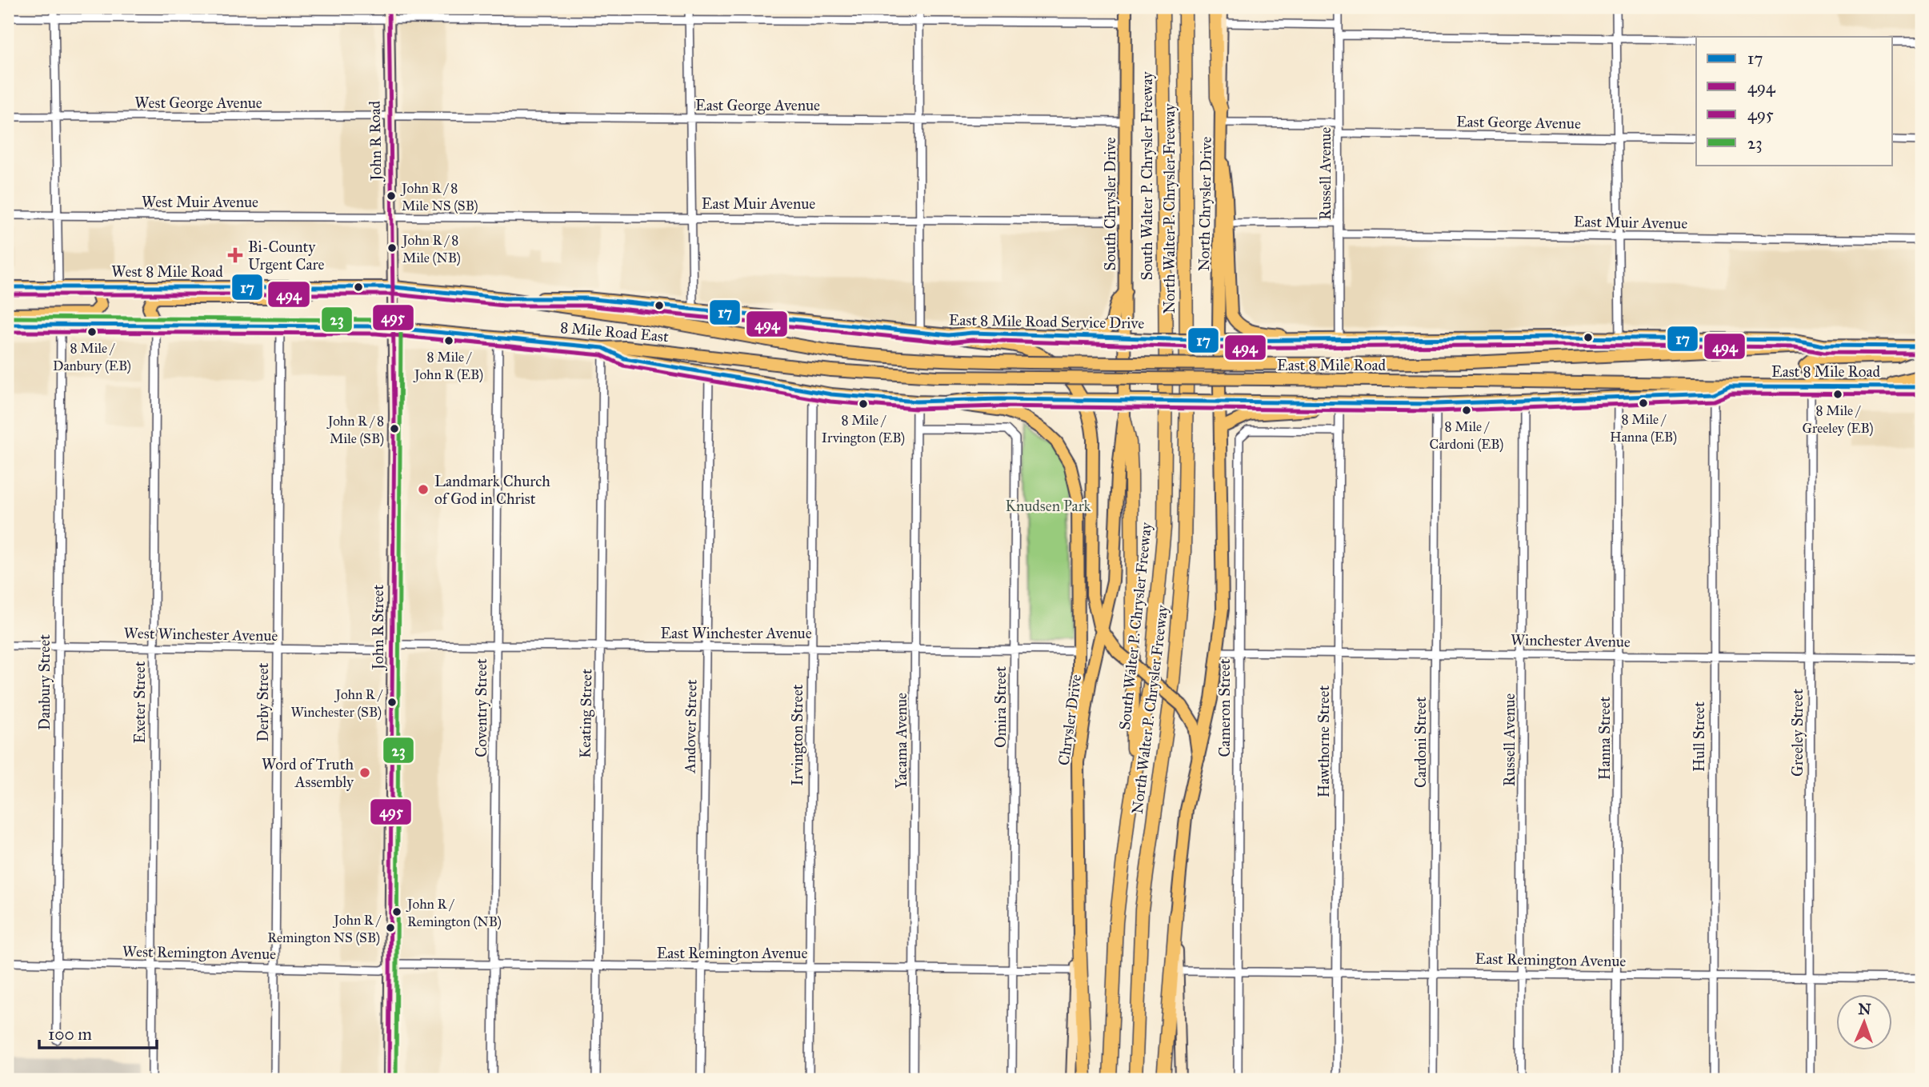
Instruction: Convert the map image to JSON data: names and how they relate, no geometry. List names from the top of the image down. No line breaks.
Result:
{"streets":{"highway":["South Walter P. Chrysler Freeway","North Walter P. Chrysler Freeway"],"main road":["John R Road","South Chrysler Drive","North Chrysler Drive","West 8 Mile Road","East 8 Mile Road Service Drive","8 Mile Road East","East 8 Mile Road","John R Street","Chrysler Drive"],"street":["West George Avenue","East George Avenue","Russell Avenue","West Muir Avenue","East Muir Avenue","East Winchester Avenue","West Winchester Avenue","Winchester Avenue","Danbury Street","Exeter Street","Derby Street","Omira Street","Coventry Street","Cameron Street","Keating Street","Andover Street","Greeley Street","Irvington Street","Hull Street","Hanna Street","Yacama Avenue","Hawthorne Street","Cardoni Street","West Remington Avenue","East Remington Avenue"]},"crossings":[["West George Avenue","East George Avenue"],["West George Avenue","John R Road"],["East George Avenue","John R Road"],["East George Avenue","Russell Avenue"],["East George Avenue","South Chrysler Drive"],["John R Road","West Muir Avenue"],["John R Road","East Muir Avenue"],["John R Road","West 8 Mile Road"],["John R Road","East 8 Mile Road"],["John R Road","John R Street"],["Russell Avenue","East Muir Avenue"],["Russell Avenue","East 8 Mile Road Service Drive"],["Russell Avenue","East 8 Mile Road"],["Russell Avenue","Winchester Avenue"],["Russell Avenue","East Remington Avenue"],["West Muir Avenue","East Muir Avenue"],["East Muir Avenue","South Chrysler Drive"],["South Chrysler Drive","East 8 Mile Road Service Drive"],["South Chrysler Drive","East 8 Mile Road"],["South Chrysler Drive","Chrysler Drive"],["North Chrysler Drive","East 8 Mile Road Service Drive"],["North Chrysler Drive","East 8 Mile Road"],["North Walter P. Chrysler Freeway","East 8 Mile Road Service Drive"],["West 8 Mile Road","East 8 Mile Road"],["East 8 Mile Road Service Drive","East 8 Mile Road"],["8 Mile Road East","East 8 Mile Road"],["8 Mile Road East","John R Street"],["8 Mile Road East","Danbury Street"],["8 Mile Road East","Exeter Street"],["8 Mile Road East","Derby Street"],["8 Mile Road East","Coventry Street"],["8 Mile Road East","Keating Street"],["East 8 Mile Road","Chrysler Drive"],["East 8 Mile Road","Greeley Street"],["East 8 Mile Road","Hull Street"],["East 8 Mile Road","Hanna Street"],["East 8 Mile Road","Hawthorne Street"],["East 8 Mile Road","Cardoni Street"],["John R Street","East Winchester Avenue"],["John R Street","West Winchester Avenue"],["John R Street","West Remington Avenue"],["John R Street","East Remington Avenue"],["East Winchester Avenue","West Winchester Avenue"],["East Winchester Avenue","Omira Street"],["East Winchester Avenue","Coventry Street"],["East Winchester Avenue","Keating Street"],["East Winchester Avenue","Andover Street"],["East Winchester Avenue","Irvington Street"],["East Winchester Avenue","Yacama Avenue"],["West Winchester Avenue","Danbury Street"],["West Winchester Avenue","Exeter Street"],["West Winchester Avenue","Derby Street"],["Winchester Avenue","Cameron Street"],["Winchester Avenue","Greeley Street"],["Winchester Avenue","Hull Street"],["Winchester Avenue","Hanna Street"],["Winchester Avenue","Hawthorne Street"],["Winchester Avenue","Cardoni Street"],["Danbury Street","West Remington Avenue"],["Exeter Street","West Remington Avenue"],["Derby Street","West Remington Avenue"],["Omira Street","Yacama Avenue"],["Omira Street","East Remington Avenue"],["Coventry Street","East Remington Avenue"],["Cameron Street","Hawthorne Street"],["Cameron Street","East Remington Avenue"],["Keating Street","East Remington Avenue"],["Chrysler Drive","East Remington Avenue"],["Andover Street","East Remington Avenue"],["Greeley Street","East Remington Avenue"],["Irvington Street","East Remington Avenue"],["Hull Street","East Remington Avenue"],["Hanna Street","East Remington Avenue"],["Yacama Avenue","East Remington Avenue"],["Hawthorne Street","East Remington Avenue"],["Cardoni Street","East Remington Avenue"],["West Remington Avenue","East Remington Avenue"]],"parks":["Knudsen Park"],"places":{"other":["John R / 8 Mile NS (SB)","John R / 8 Mile (NB)","8 Mile / Danbury (EB)","8 Mile / John R (EB)","8 Mile / Greeley (EB)","8 Mile / Hanna (EB)","8 Mile / Irvington (EB)","8 Mile / Cardoni (EB)","John R / 8 Mile (SB)","Landmark Church of God in Christ","John R / Winchester (SB)","Word of Truth Assembly","John R / Remington (NB)","John R / Remington NS (SB)"],"health":["Bi-County Urgent Care"]},"lines":["transit line 495","transit line 17","transit line 494","transit line 23"],"legend":["17","494","495","23"],"scale_bar":"100 m","north":"top"}
